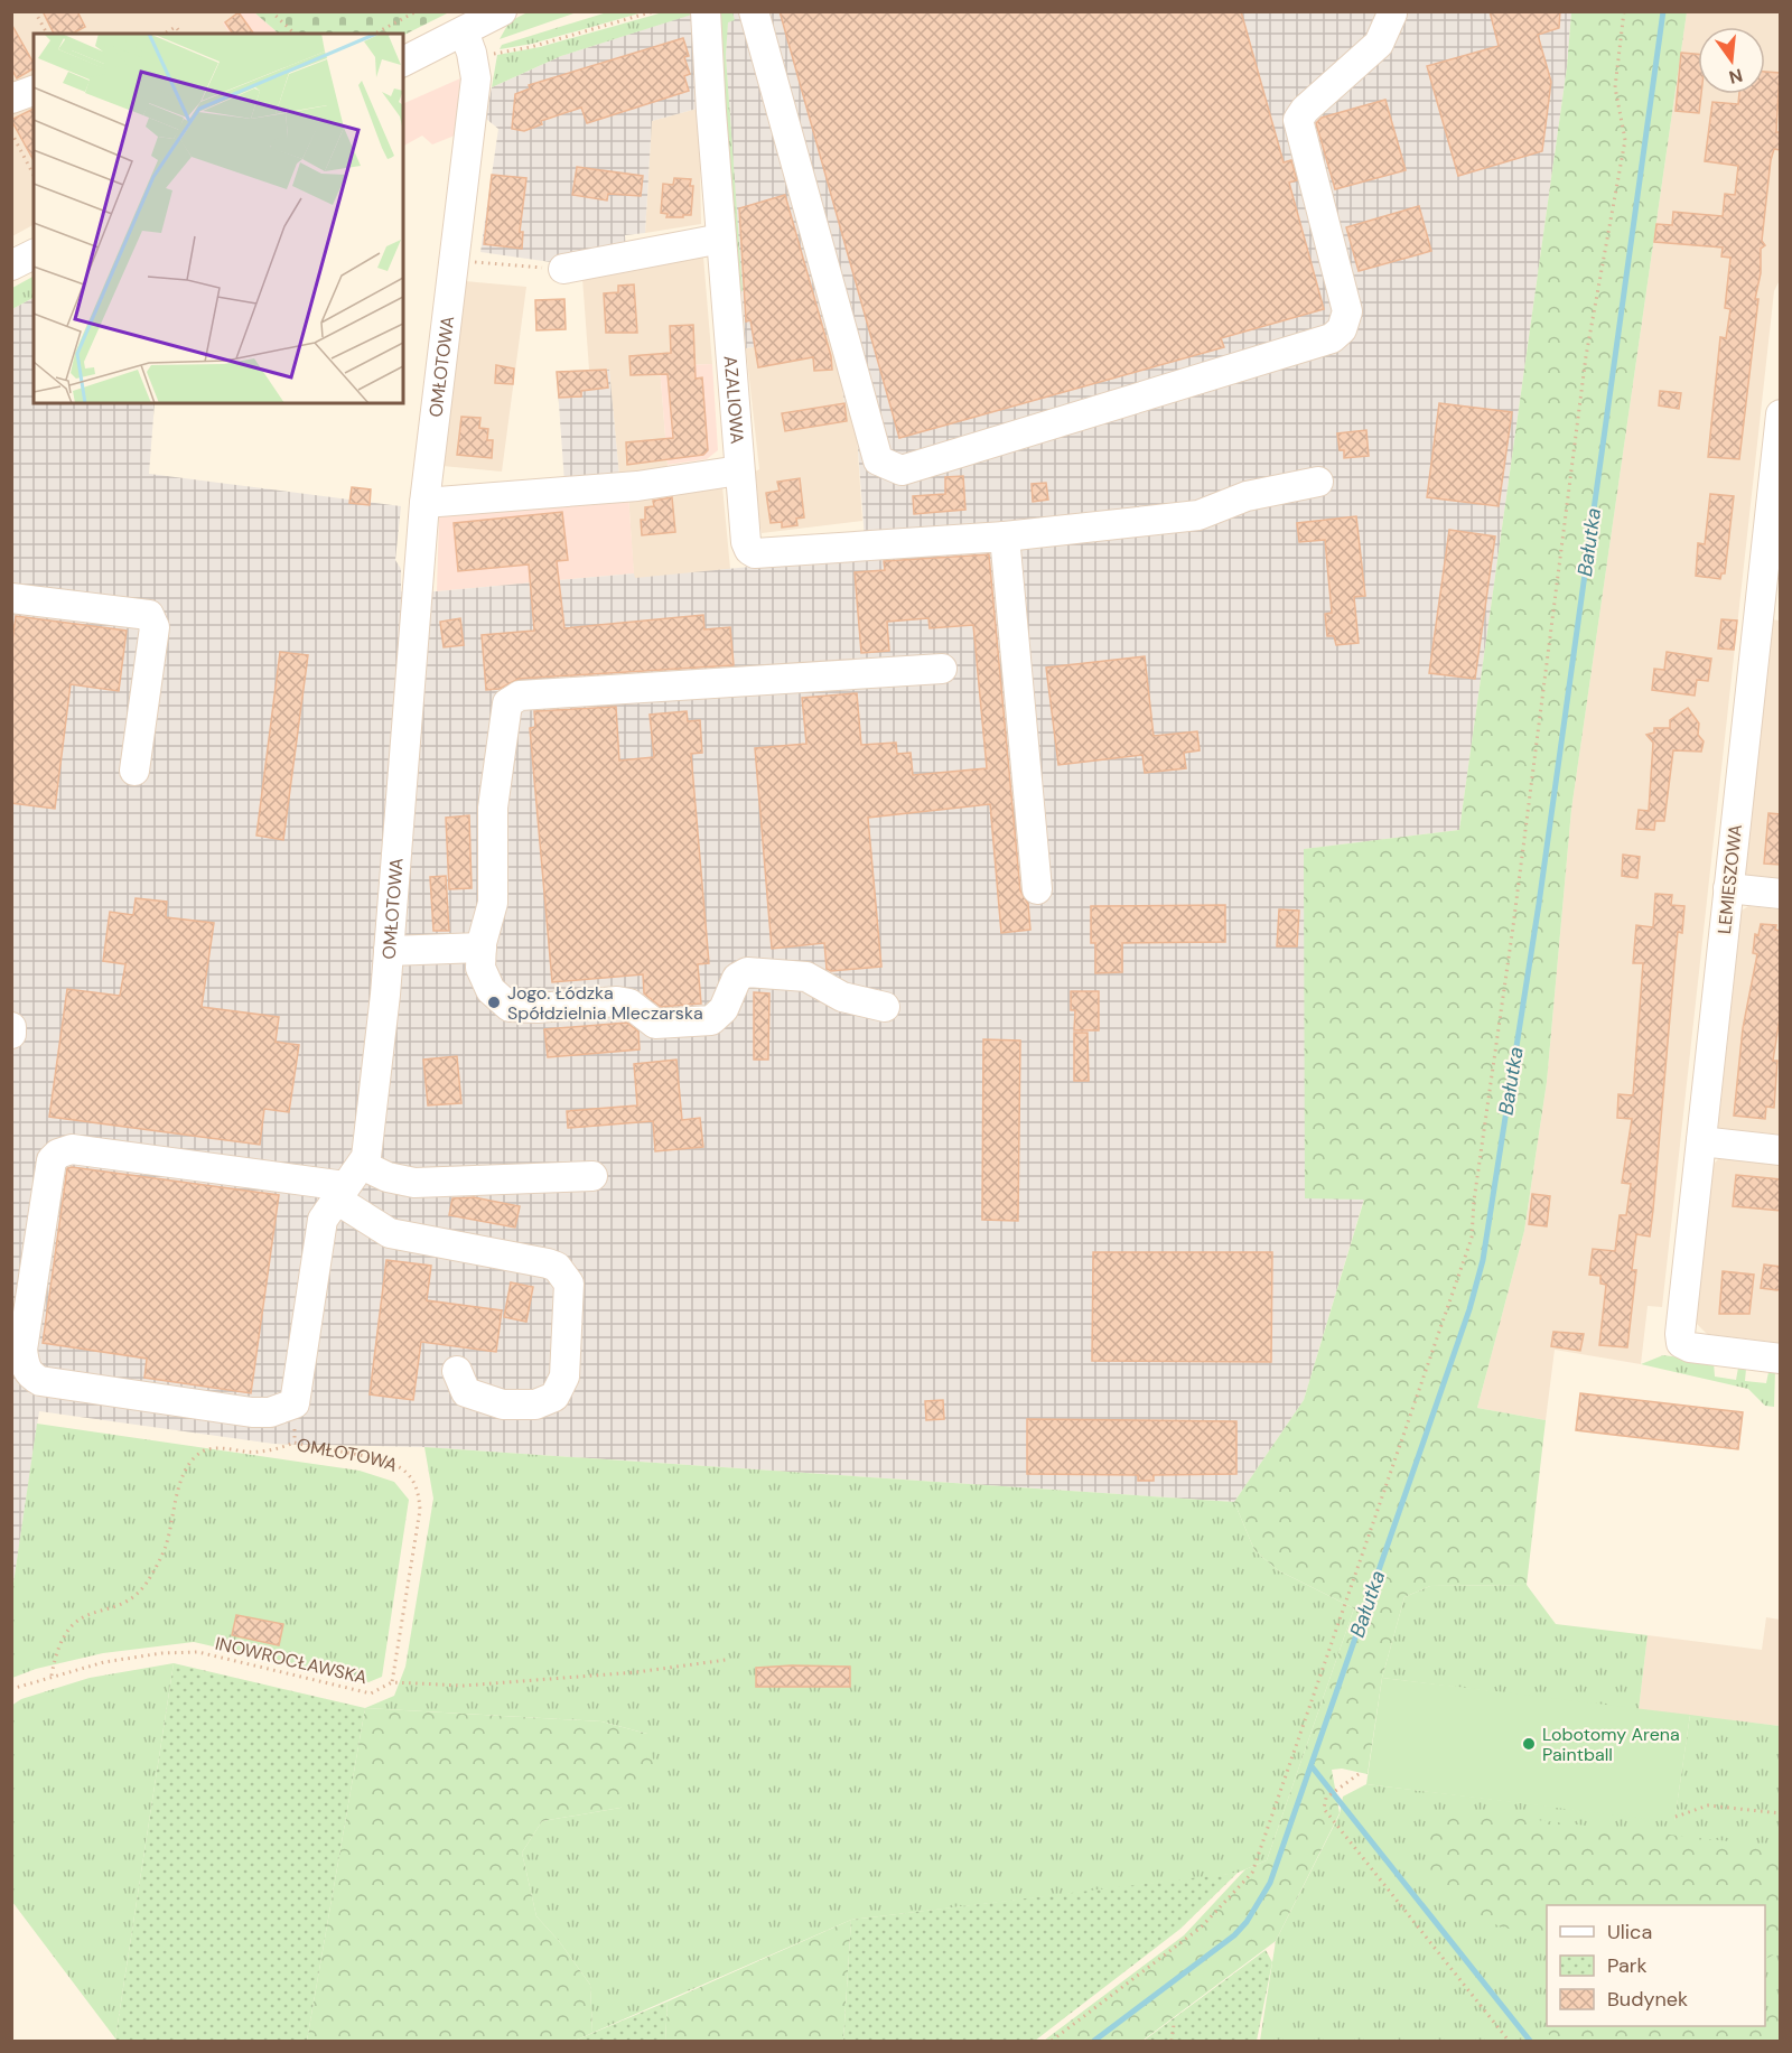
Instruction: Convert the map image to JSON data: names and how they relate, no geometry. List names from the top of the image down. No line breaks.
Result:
{"streets":{"street":["OMŁOTOWA","AZALIOWA","LEMIESZOWA"],"path":["INOWROCŁAWSKA"]},"crossings":[["OMŁOTOWA","AZALIOWA"],["OMŁOTOWA","INOWROCŁAWSKA"]],"water":["Bałutka"],"places":["Jogo. Łódzka Spółdzielnia Mleczarska","Lobotomy Arena Paintball"],"legend":["Ulica","Park","Budynek"],"north":"bottom"}
